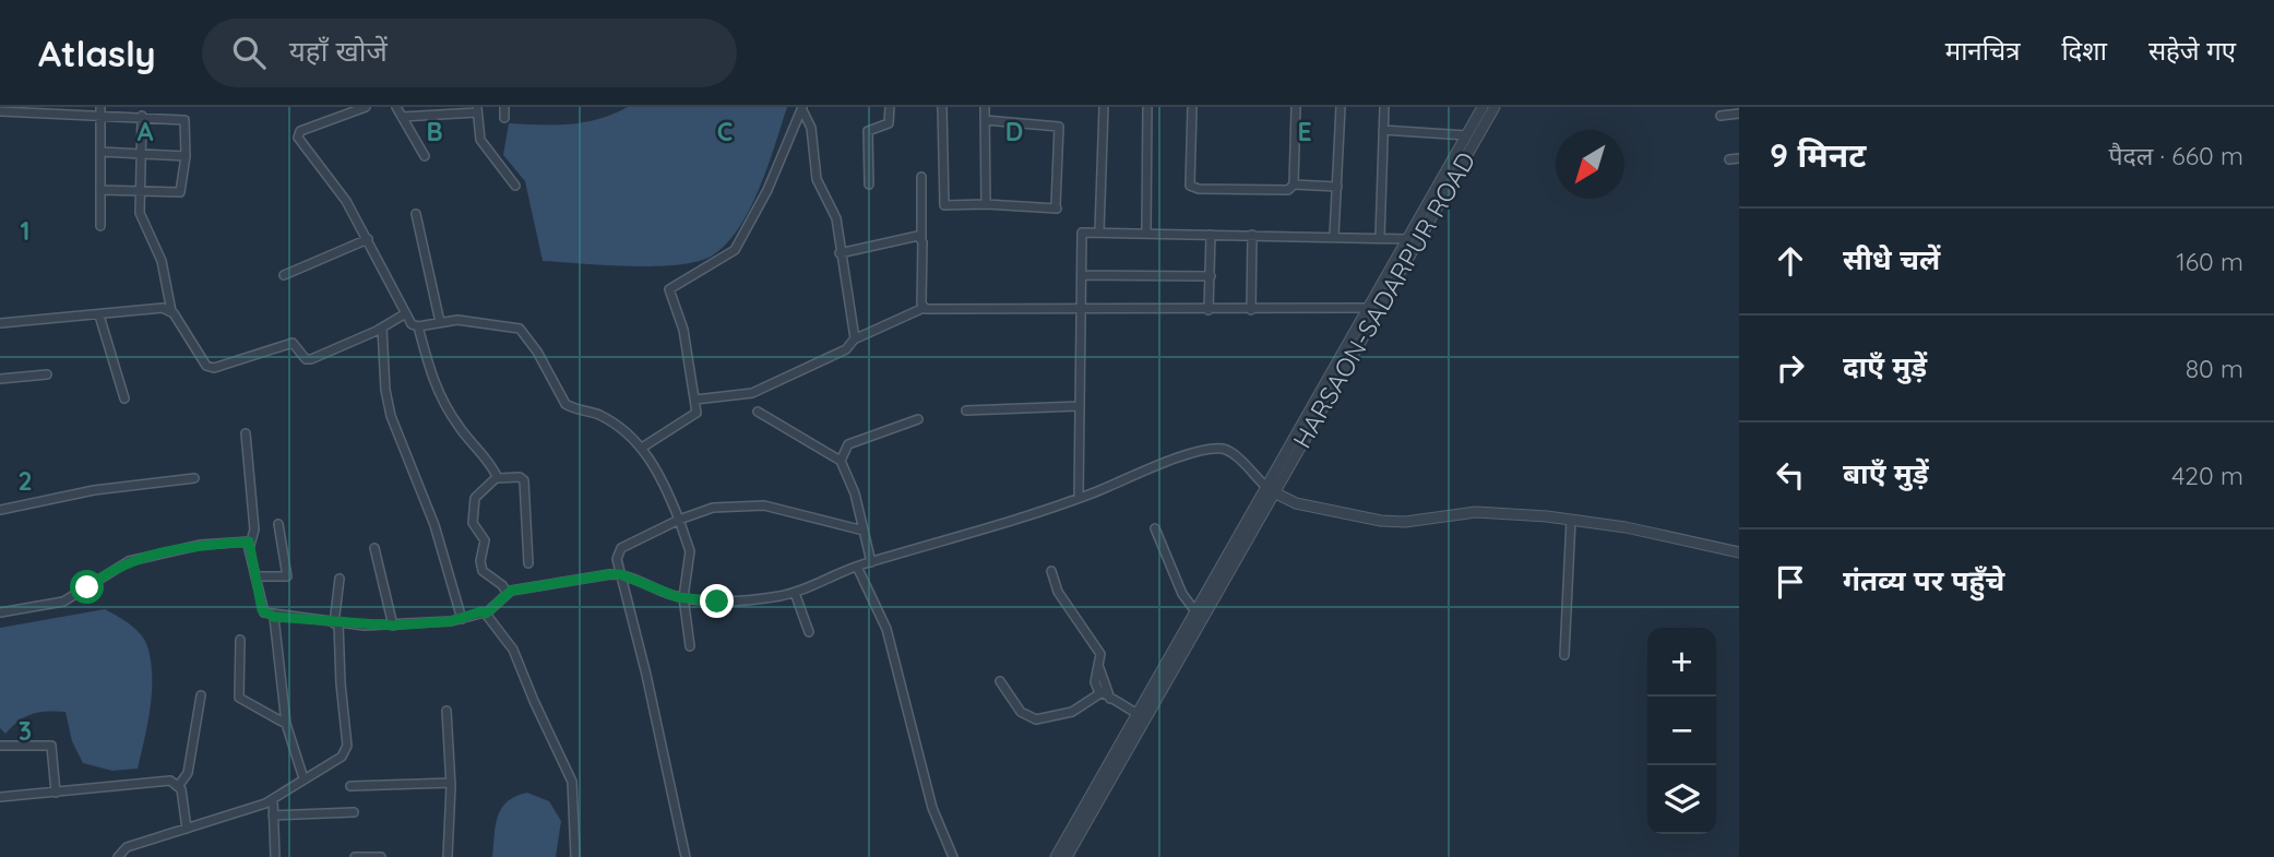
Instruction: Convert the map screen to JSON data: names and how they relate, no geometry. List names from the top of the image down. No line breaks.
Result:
{"streets":{"street":["HARSAON-SADARPUR ROAD"]},"north":"bottom left","page":{"header":"Atlasly","search":"यहाँ खोजें","nav":["मानचित्र","दिशा","सहेजे गए"],"heading":["9 मिनट","पैदल · 660 m"],"list":[["सीधे चलें","160 m"],["दाएँ मुड़ें","80 m"],["बाएँ मुड़ें","420 m"],"गंतव्य पर पहुँचे"],"map_buttons":["+","−"]},"grid":{"columns":["A","B","C","D","E"],"rows":["1","2","3"]}}
